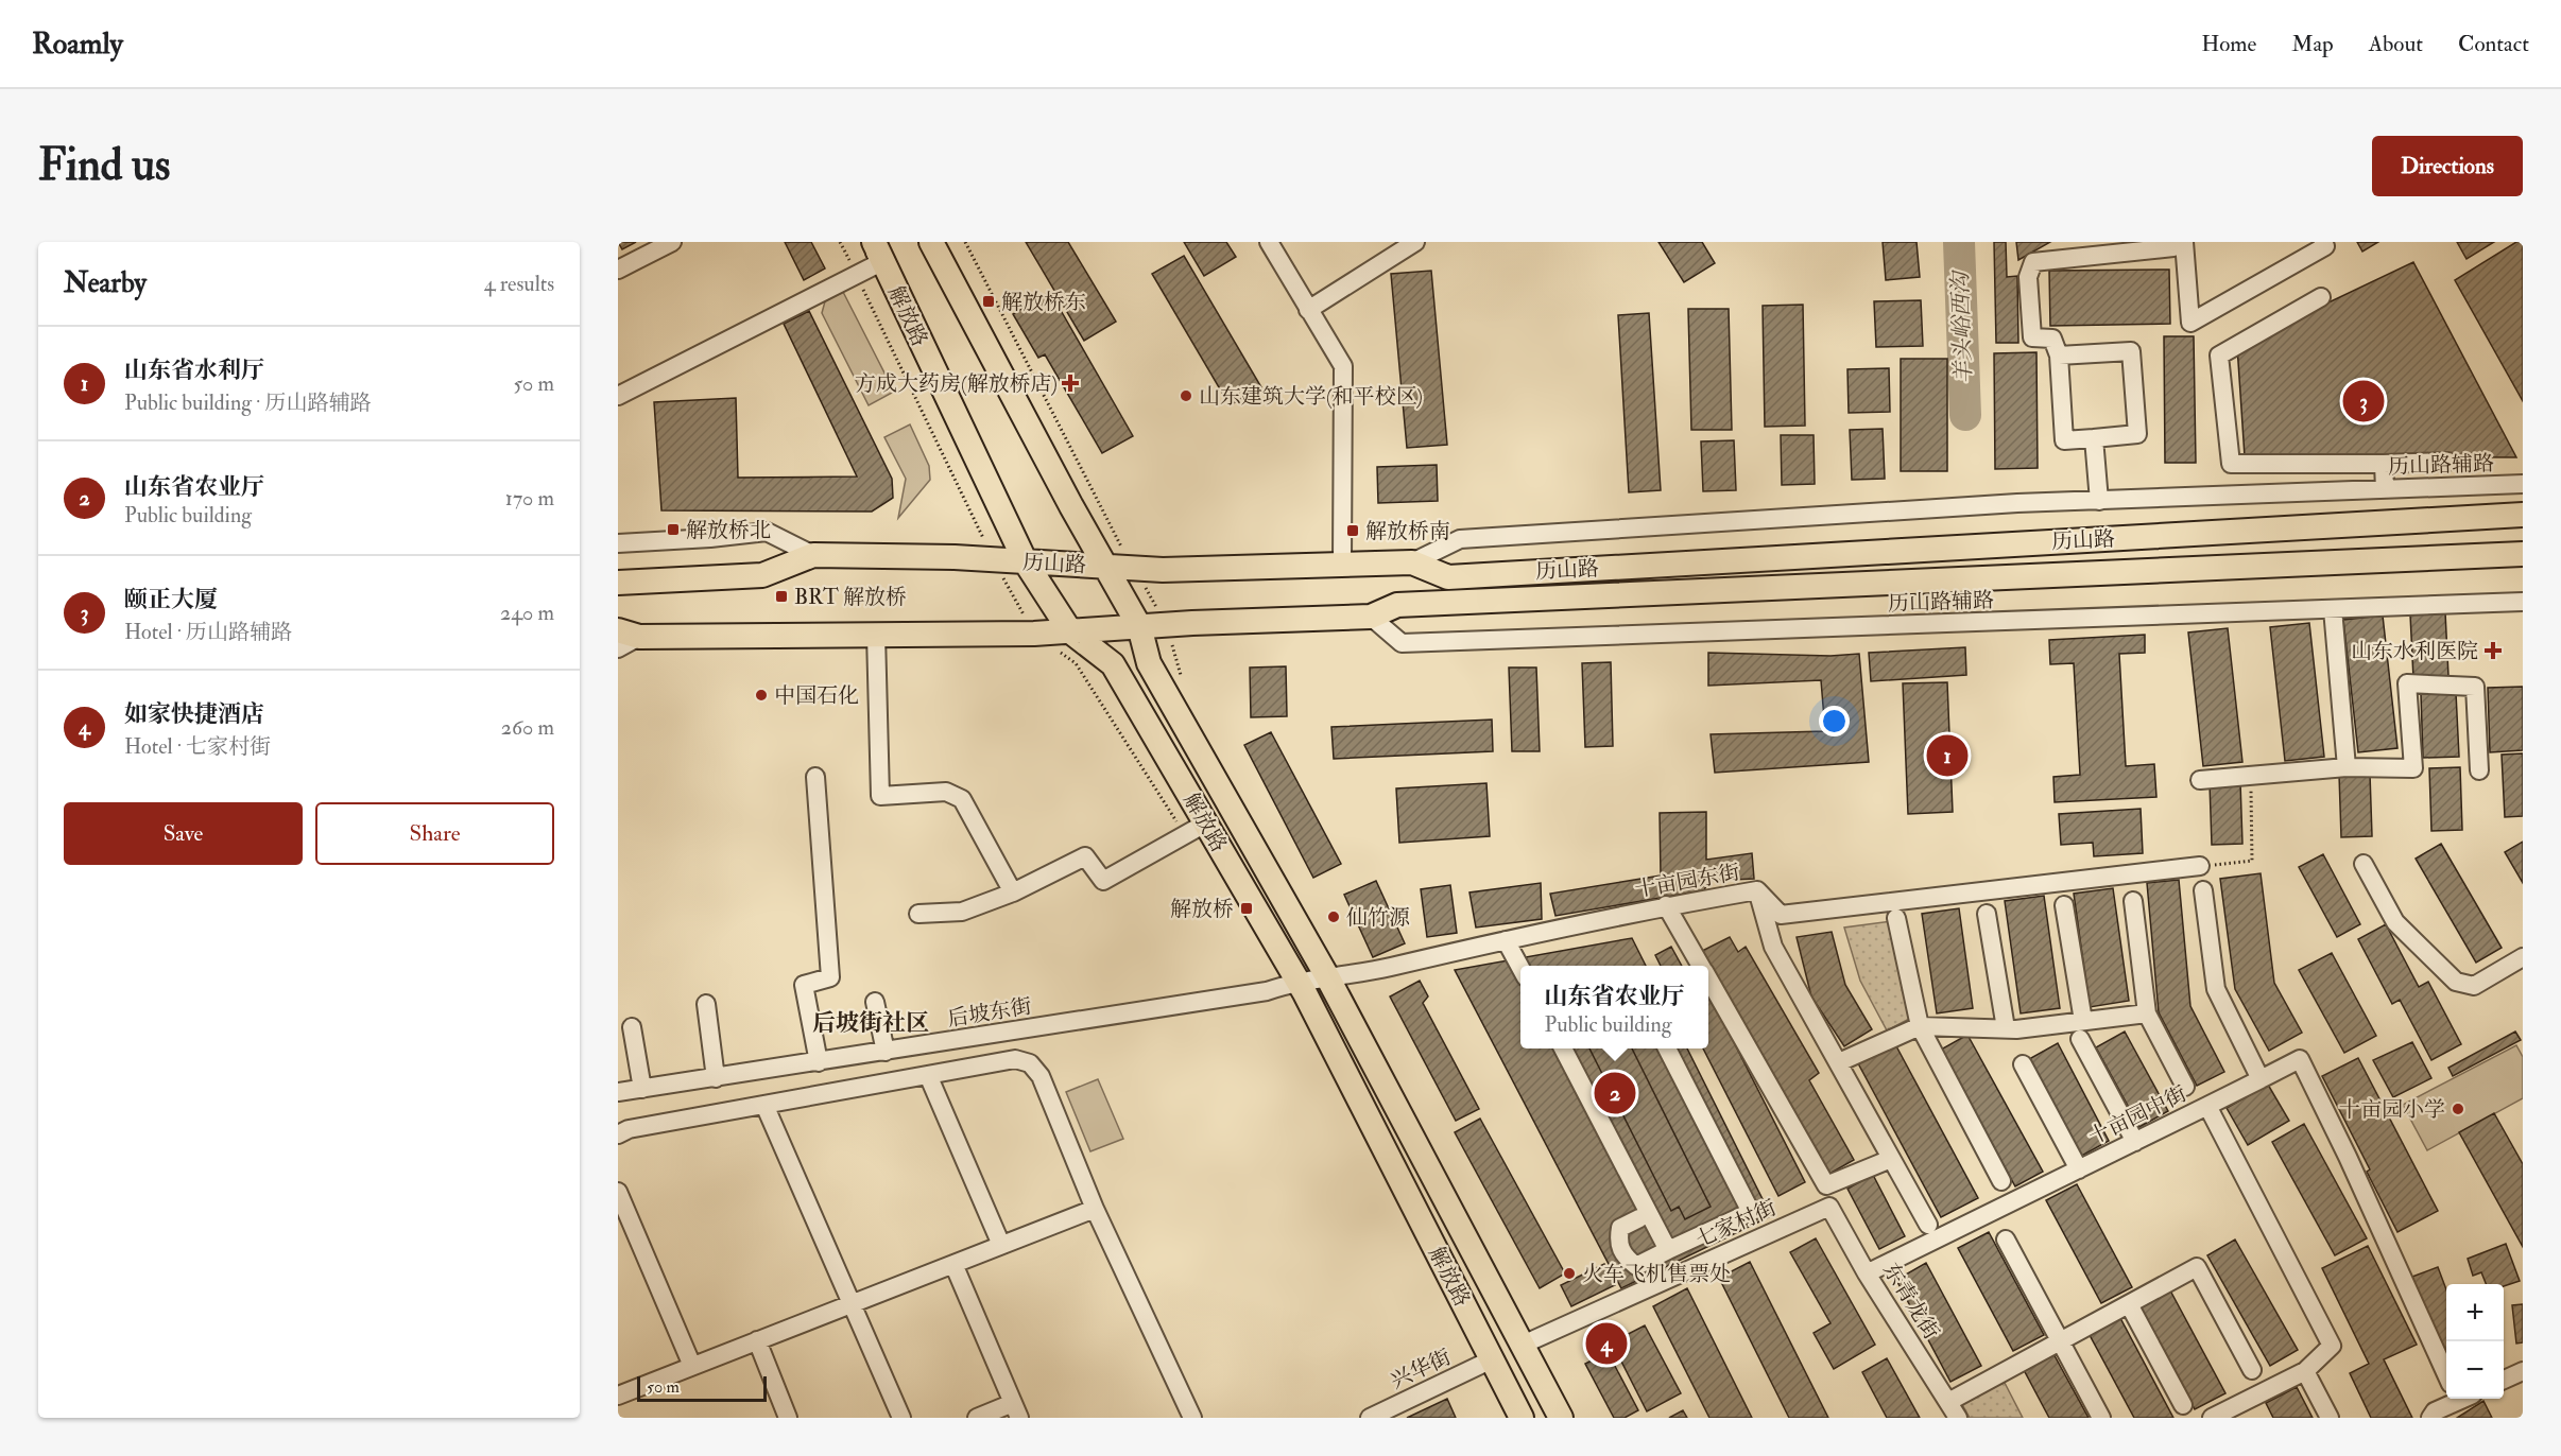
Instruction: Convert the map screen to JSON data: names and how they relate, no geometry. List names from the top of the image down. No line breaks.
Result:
{"streets":{"main road":["解放路","历山路"],"street":["历山路辅路","十亩园东街","后坡东街","十亩园中街","七家村街","东青龙街","兴华街"]},"crossings":[["解放路","历山路"],["解放路","十亩园东街"],["解放路","后坡东街"],["解放路","七家村街"],["解放路","兴华街"],["历山路辅路","历山路"],["十亩园东街","后坡东街"],["十亩园中街","东青龙街"],["七家村街","东青龙街"]],"districts":["后坡街社区"],"water":["羊头峪西沟"],"places":{"transit":["解放桥东","解放桥北","解放桥南","BRT 解放桥","解放桥"],"health":["方成大药房(解放桥店)","山东水利医院"],"other":["山东建筑大学(和平校区)","中国石化","仙竹源","十亩园小学","火车飞机售票处"]},"scale_bar":"50 m","page":{"header":"Roamly","nav":["Home","Map","About","Contact"],"buttons":["Directions",["Save","Share"]],"title":"Find us","heading":["Nearby","4 results"],"list":[{"mark":"1","name":"山东省水利厅","note":"Public building · 历山路辅路","value":"50 m"},{"mark":"2","name":"山东省农业厅","note":"Public building","value":"170 m"},{"mark":"3","name":"颐正大厦","note":"Hotel · 历山路辅路","value":"240 m"},{"mark":"4","name":"如家快捷酒店","note":"Hotel · 七家村街","value":"260 m"}],"pins":["3","1","2","4"],"popup":["山东省农业厅","Public building"],"map_buttons":["+","−"],"scale":"50 m"}}
